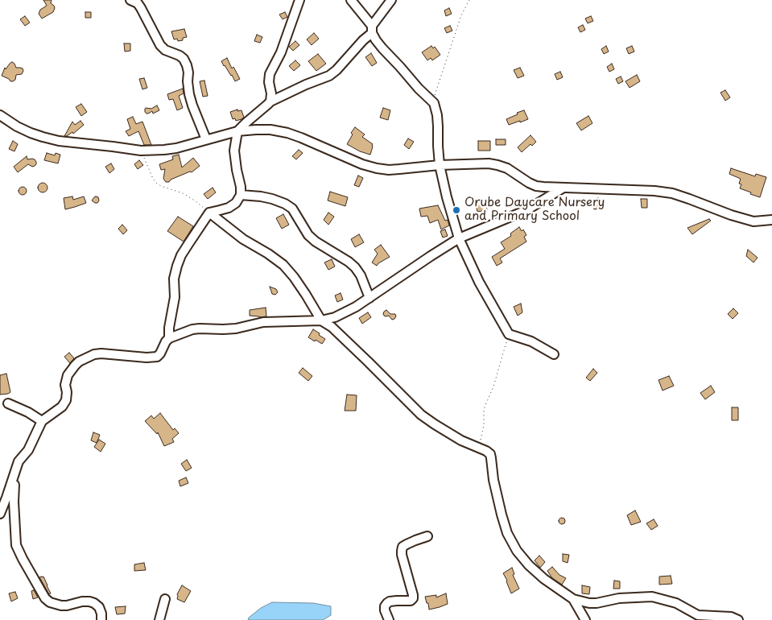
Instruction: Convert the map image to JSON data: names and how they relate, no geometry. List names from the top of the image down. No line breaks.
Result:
{"places":["Orube Daycare Nursery and Primary School"]}
